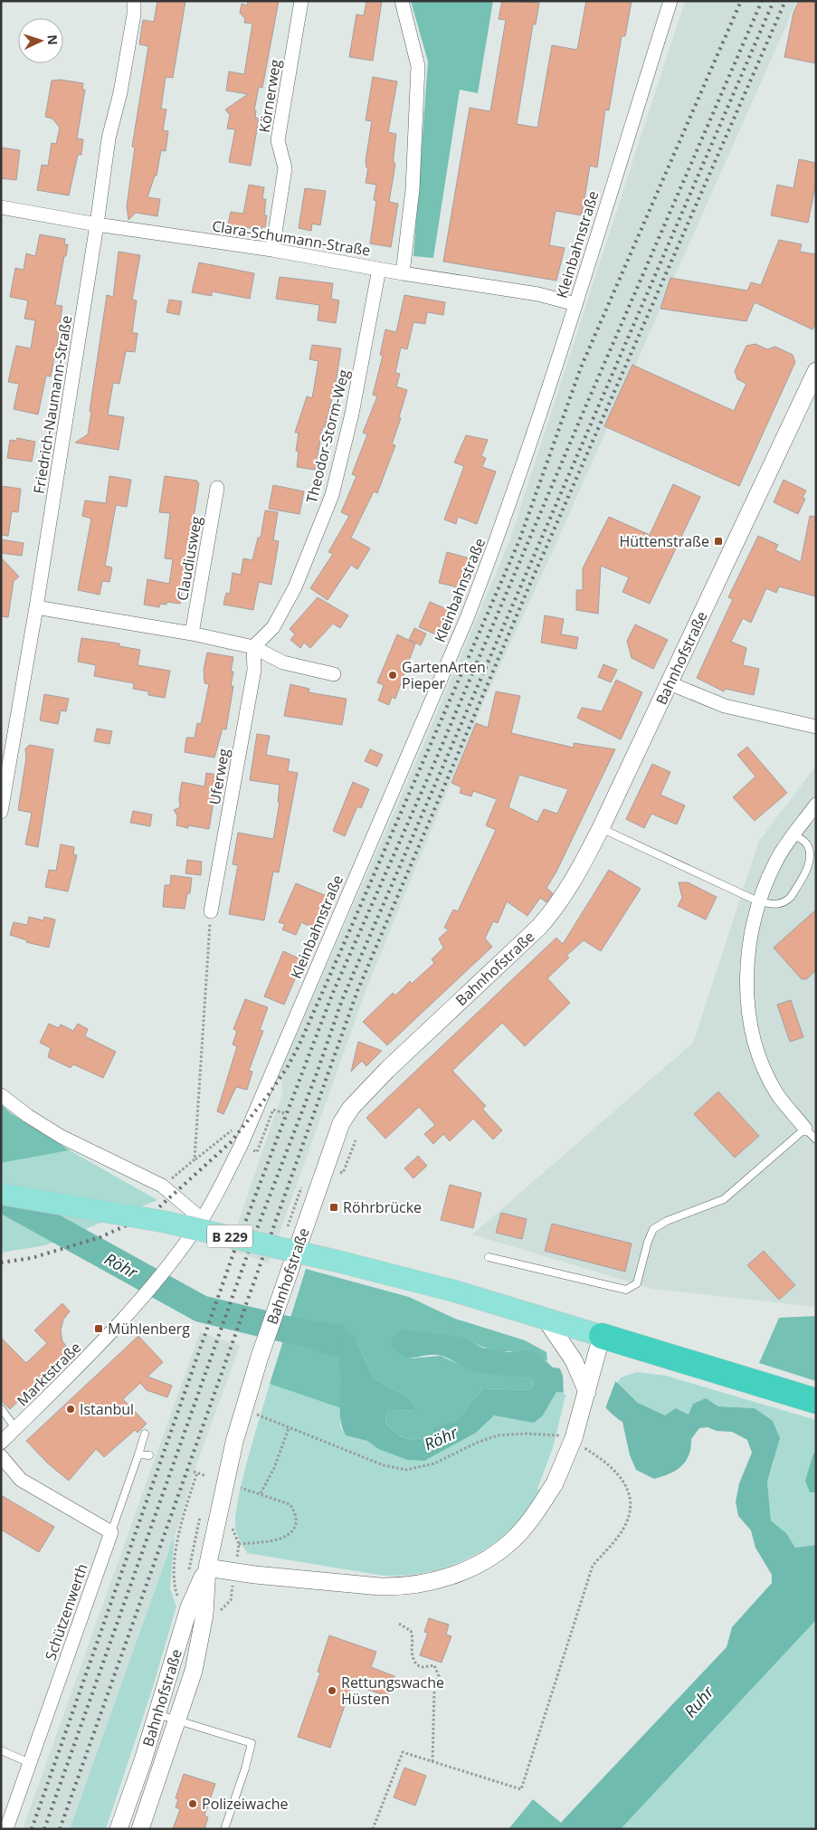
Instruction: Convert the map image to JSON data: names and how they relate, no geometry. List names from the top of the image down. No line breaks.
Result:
{"streets":{"main road":["B 229"],"street":["Körnerweg","Clara-Schumann-Straße","Kleinbahnstraße","Friedrich-Naumann-Straße","Theodor-Storm-Weg","Claudiusweg","Bahnhofstraße","Uferweg","Marktstraße","Schützenwerth"]},"crossings":[["Körnerweg","Clara-Schumann-Straße"],["Clara-Schumann-Straße","Kleinbahnstraße"],["Clara-Schumann-Straße","Friedrich-Naumann-Straße"],["Clara-Schumann-Straße","Theodor-Storm-Weg"],["Kleinbahnstraße","Marktstraße"],["Theodor-Storm-Weg","Uferweg"]],"water":["Röhr","Ruhr"],"places":{"transit":["Hüttenstraße","Röhrbrücke","Mühlenberg"],"other":["GartenArten Pieper","Istanbul","Rettungswache Hüsten","Polizeiwache"]},"north":"right"}
